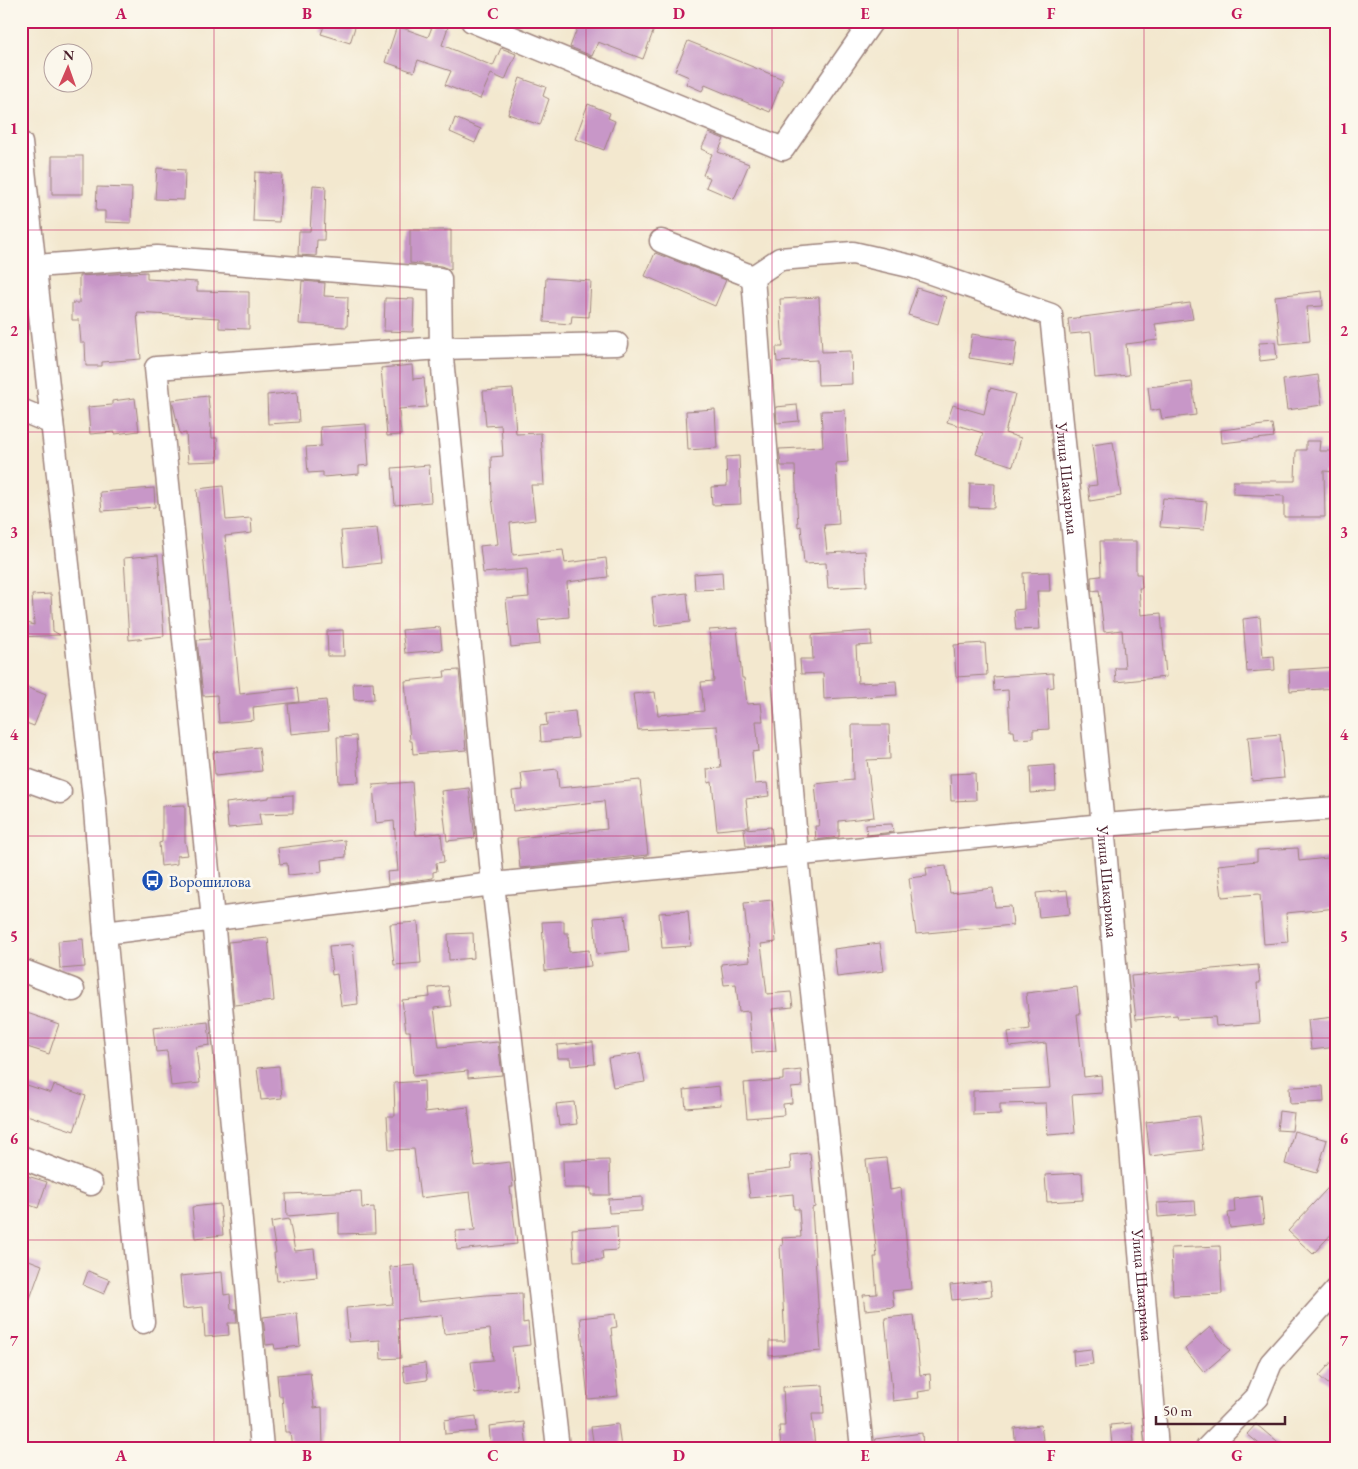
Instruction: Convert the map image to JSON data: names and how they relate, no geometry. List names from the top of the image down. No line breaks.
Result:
{"streets":{"street":["Улица Шакарима"]},"places":{"bus stop":["Ворошилова"]},"scale_bar":"50 m","north":"top","grid":{"columns":["A","B","C","D","E","F","G"],"rows":["1","2","3","4","5","6","7"]}}
